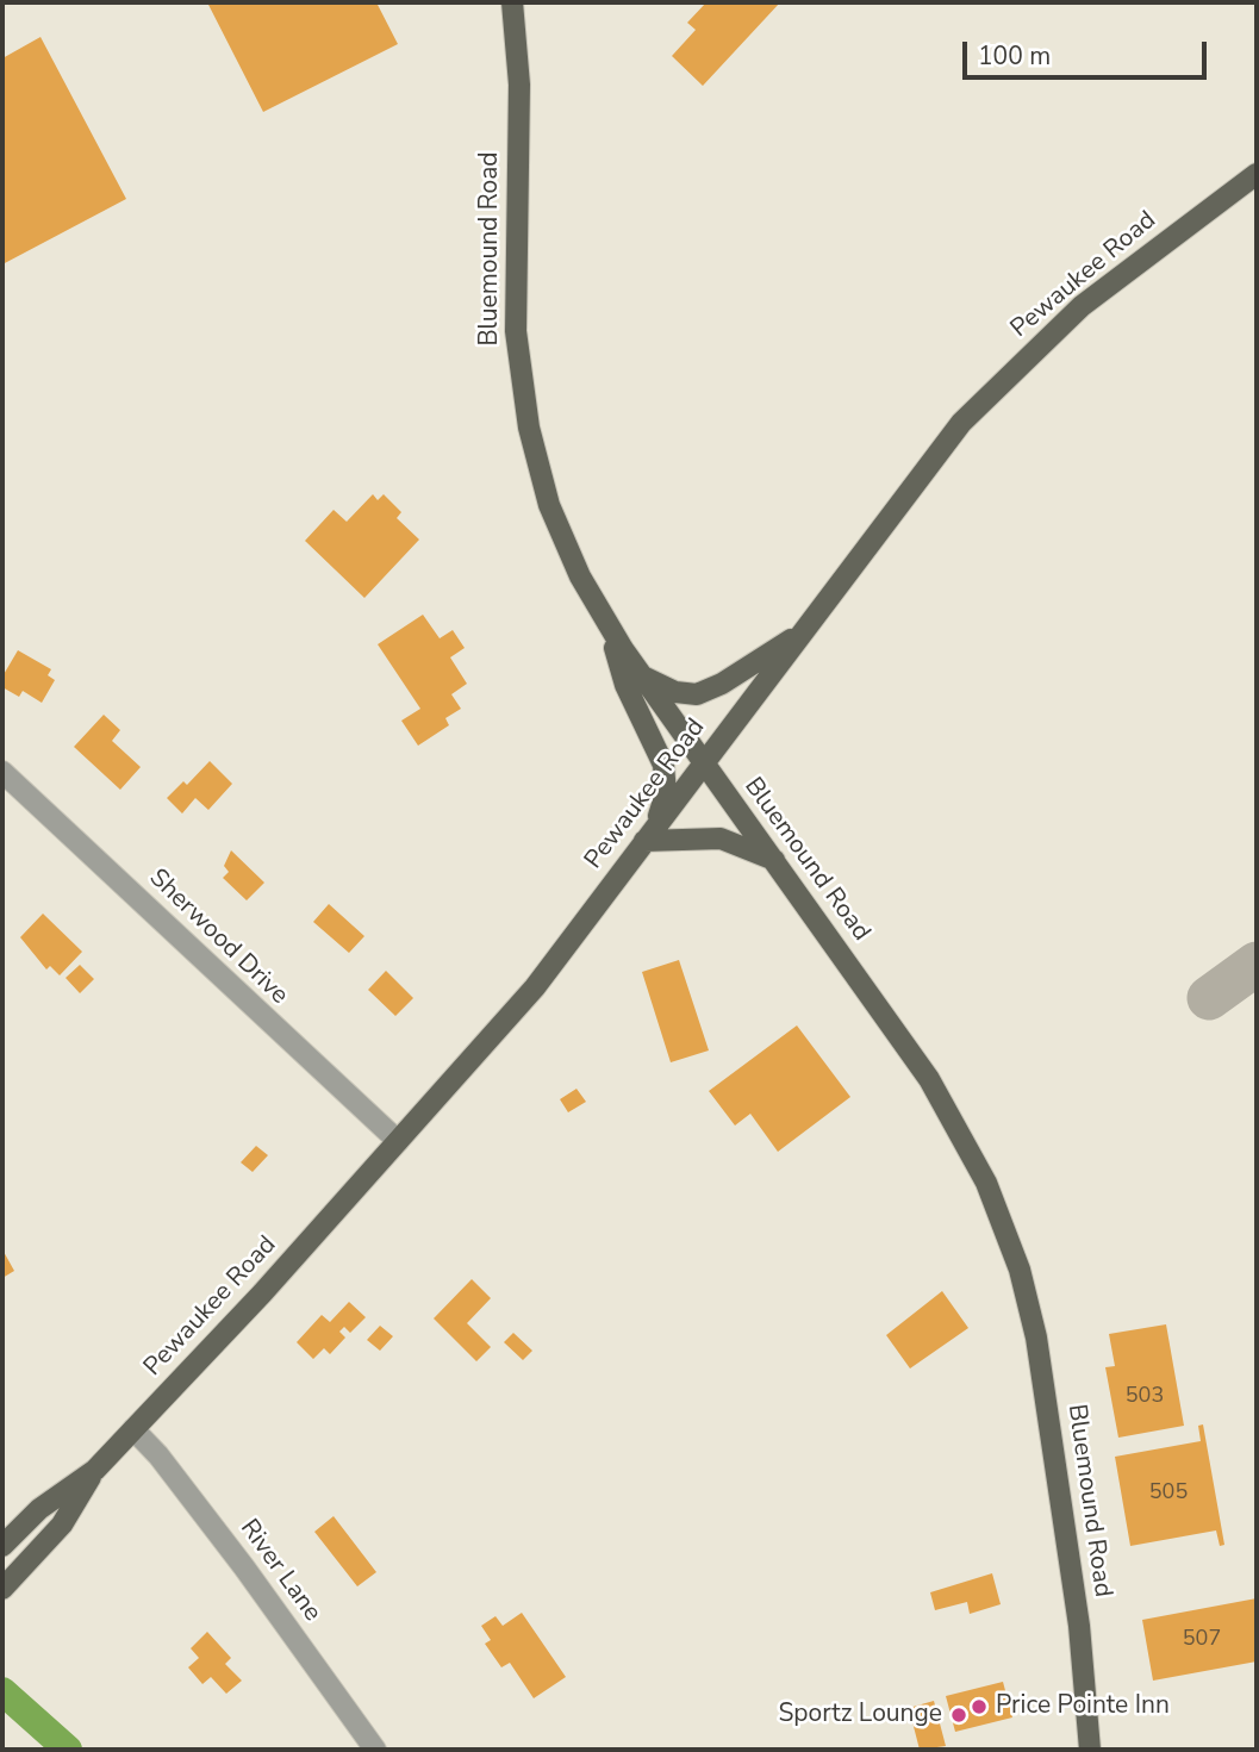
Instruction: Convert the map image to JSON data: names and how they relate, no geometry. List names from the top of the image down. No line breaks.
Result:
{"streets":{"main road":["Bluemound Road","Pewaukee Road"],"street":["Sherwood Drive","River Lane"]},"crossings":[["Bluemound Road","Pewaukee Road"],["Pewaukee Road","Sherwood Drive"],["Pewaukee Road","River Lane"]],"places":["Price Pointe Inn","Sportz Lounge"],"house_numbers":["503","505","507"],"scale_bar":"100 m"}
